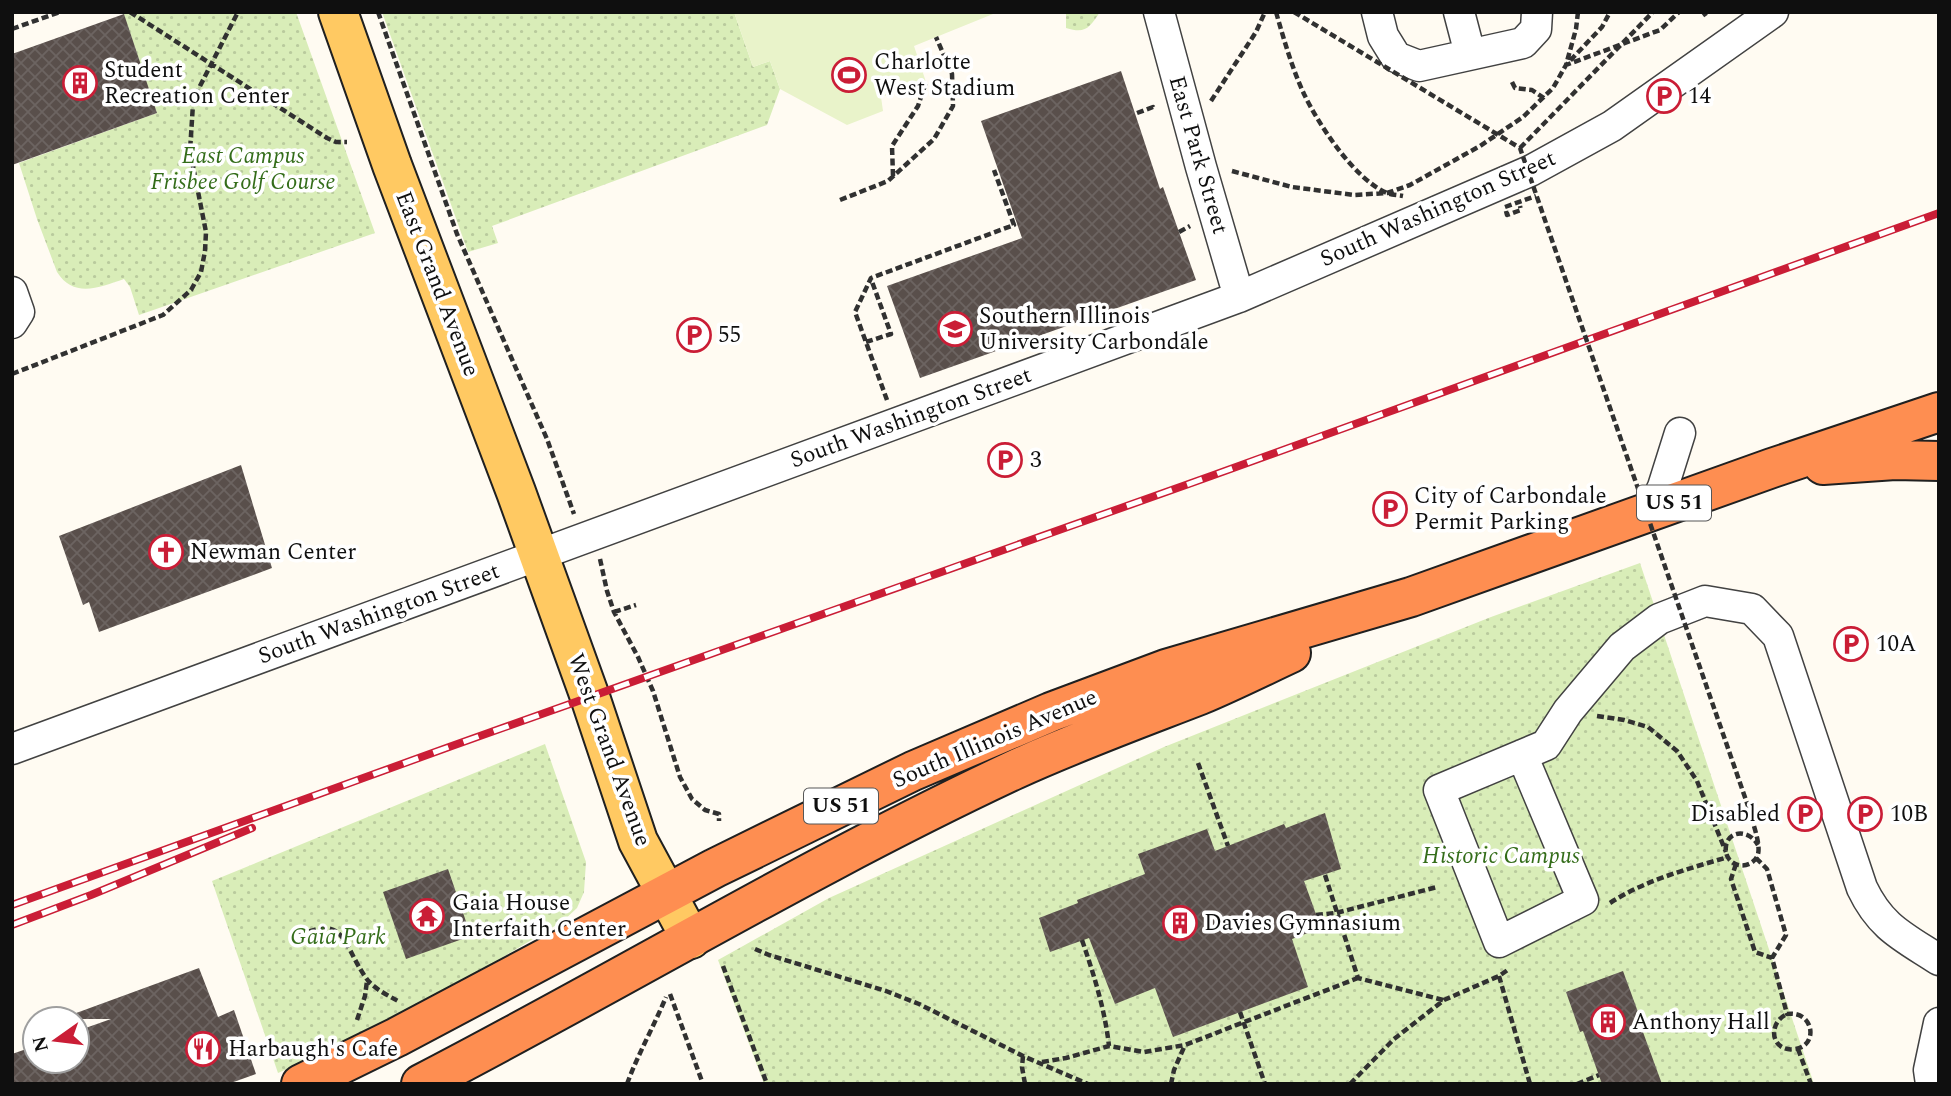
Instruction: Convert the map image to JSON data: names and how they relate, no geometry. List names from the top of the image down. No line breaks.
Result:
{"streets":{"highway":["US 51","South Illinois Avenue"],"main road":["East Grand Avenue","West Grand Avenue"],"street":["East Park Street","South Washington Street"]},"crossings":[["East Park Street","South Washington Street"],["South Washington Street","East Grand Avenue"],["South Washington Street","West Grand Avenue"],["East Grand Avenue","West Grand Avenue"],["South Illinois Avenue","West Grand Avenue"]],"parks":["East Campus Frisbee Golf Course","Historic Campus","Gaia Park"],"places":{"sports":["Charlotte West Stadium"],"building":["Student Recreation Center","Davies Gymnasium","Anthony Hall"],"parking":["14","55","3","City of Carbondale Permit Parking","10A","Disabled","10B"],"school or university":["Southern Illinois University Carbondale"],"church":["Newman Center"],"temple":["Gaia House Interfaith Center"],"restaurant":["Harbaugh's Cafe"]},"north":"left"}
